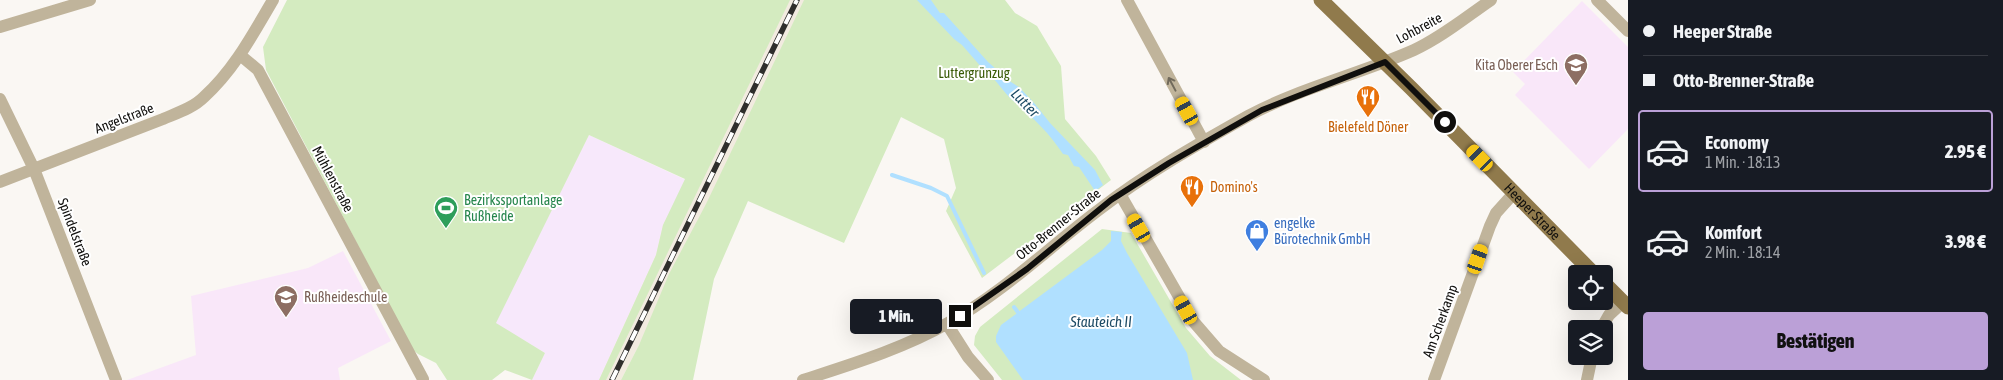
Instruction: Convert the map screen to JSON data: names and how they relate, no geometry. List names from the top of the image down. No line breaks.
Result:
{"streets":{"main road":["Heeper Straße"],"street":["Lohbreite","Angelstraße","Mühlenstraße","Otto-Brenner-Straße","Spindelstraße","Am Scherkamp"]},"crossings":[["Lohbreite","Heeper Straße"],["Lohbreite","Otto-Brenner-Straße"],["Angelstraße","Mühlenstraße"],["Angelstraße","Spindelstraße"],["Heeper Straße","Otto-Brenner-Straße"],["Heeper Straße","Am Scherkamp"]],"water":["Lutter","Stauteich II"],"parks":["Luttergrünzug"],"places":{"school or university":["Kita Oberer Esch","Rußheideschule"],"restaurant":["Bielefeld Döner","Domino's"],"sports":["Bezirkssportanlage Rußheide"],"shop":["engelke Bürotechnik GmbH"]},"page":{"banner":["Heeper Straße","Otto-Brenner-Straße"],"list":[{"name":"Economy","note":"1 Min. · 18:13","value":"2.95 €"},{"name":"Komfort","note":"2 Min. · 18:14","value":"3.98 €"}],"bubble":"1 Min.","buttons":"Bestätigen"}}
